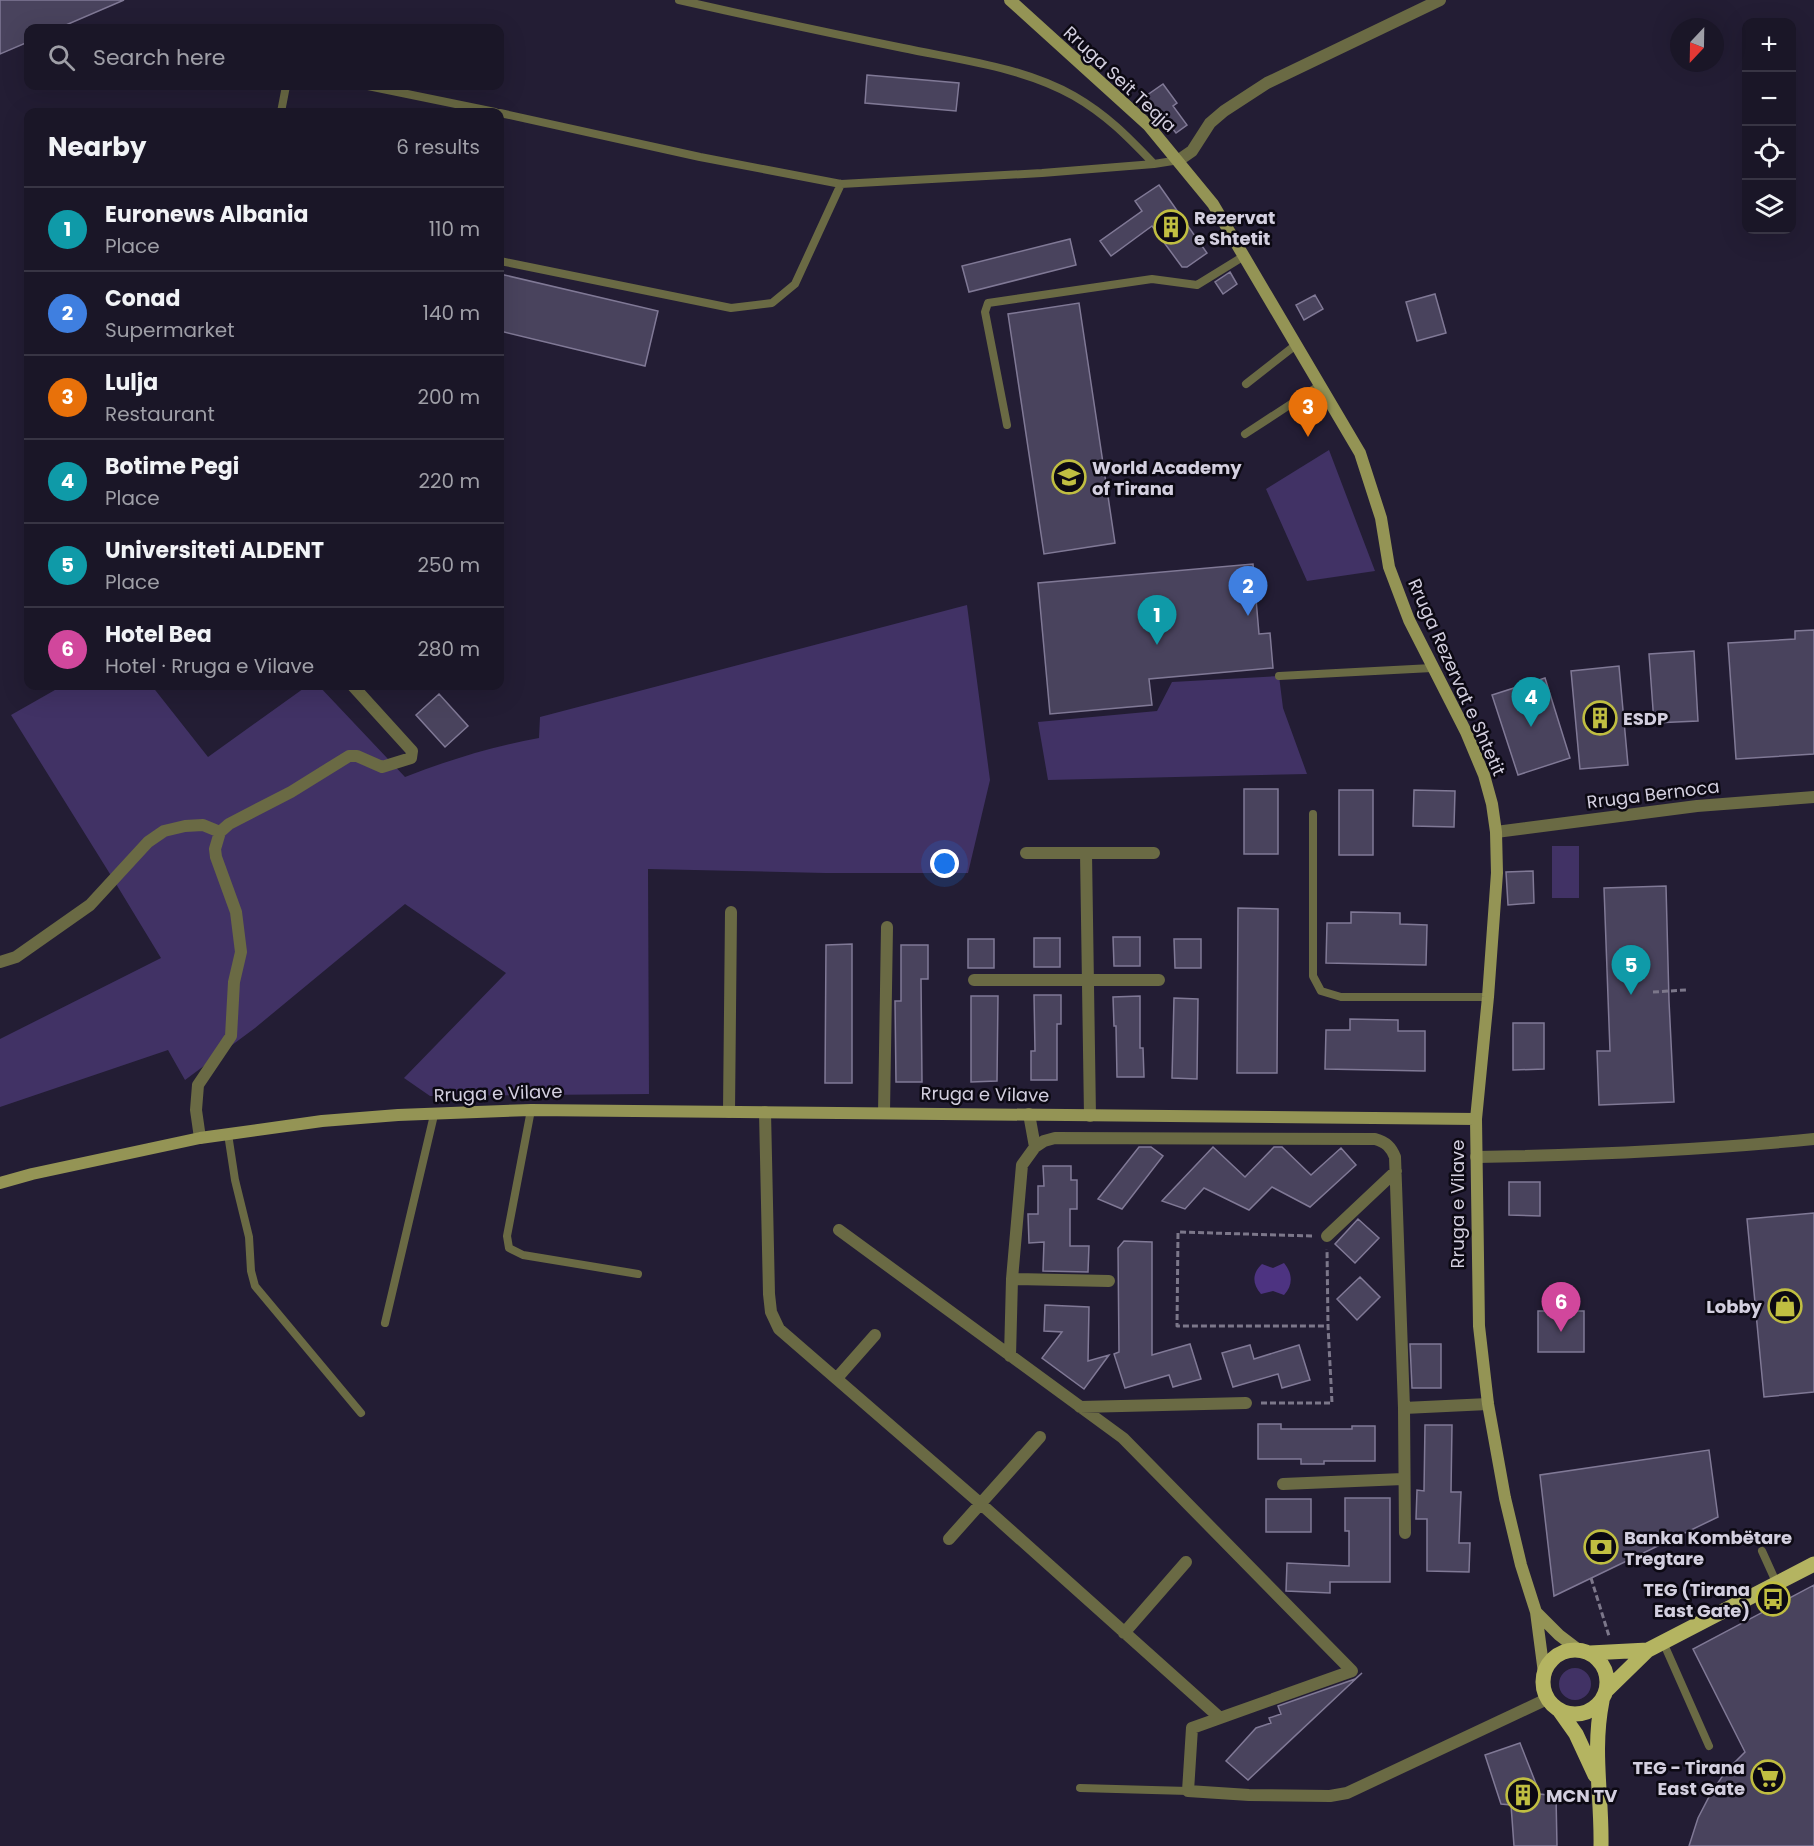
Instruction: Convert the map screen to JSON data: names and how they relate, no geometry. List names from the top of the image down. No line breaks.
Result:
{"streets":{"street":["Rruga Seit Teqja","Rruga Rezervat e Shtetit","Rruga Bernoca","Rruga e Vilave"]},"crossings":[["Rruga Seit Teqja","Rruga Rezervat e Shtetit"],["Rruga Rezervat e Shtetit","Rruga Bernoca"],["Rruga Rezervat e Shtetit","Rruga e Vilave"]],"places":{"building":["Rezervat e Shtetit","ESDP","MCN TV"],"school or university":["World Academy of Tirana"],"shop":["Lobby"],"bank":["Banka Kombëtare Tregtare"],"bus stop":["TEG (Tirana East Gate)"],"supermarket":["TEG - Tirana East Gate"]},"north":"bottom","page":{"map_buttons":["+","−"],"search":"Search here","heading":["Nearby","6 results"],"list":[{"mark":"1","name":"Euronews Albania","note":"Place","value":"110 m"},{"mark":"2","name":"Conad","note":"Supermarket","value":"140 m"},{"mark":"3","name":"Lulja","note":"Restaurant","value":"200 m"},{"mark":"4","name":"Botime Pegi","note":"Place","value":"220 m"},{"mark":"5","name":"Universiteti ALDENT","note":"Place","value":"250 m"},{"mark":"6","name":"Hotel Bea","note":"Hotel · Rruga e Vilave","value":"280 m"}],"pins":["3","2","1","4","5","6"]}}
